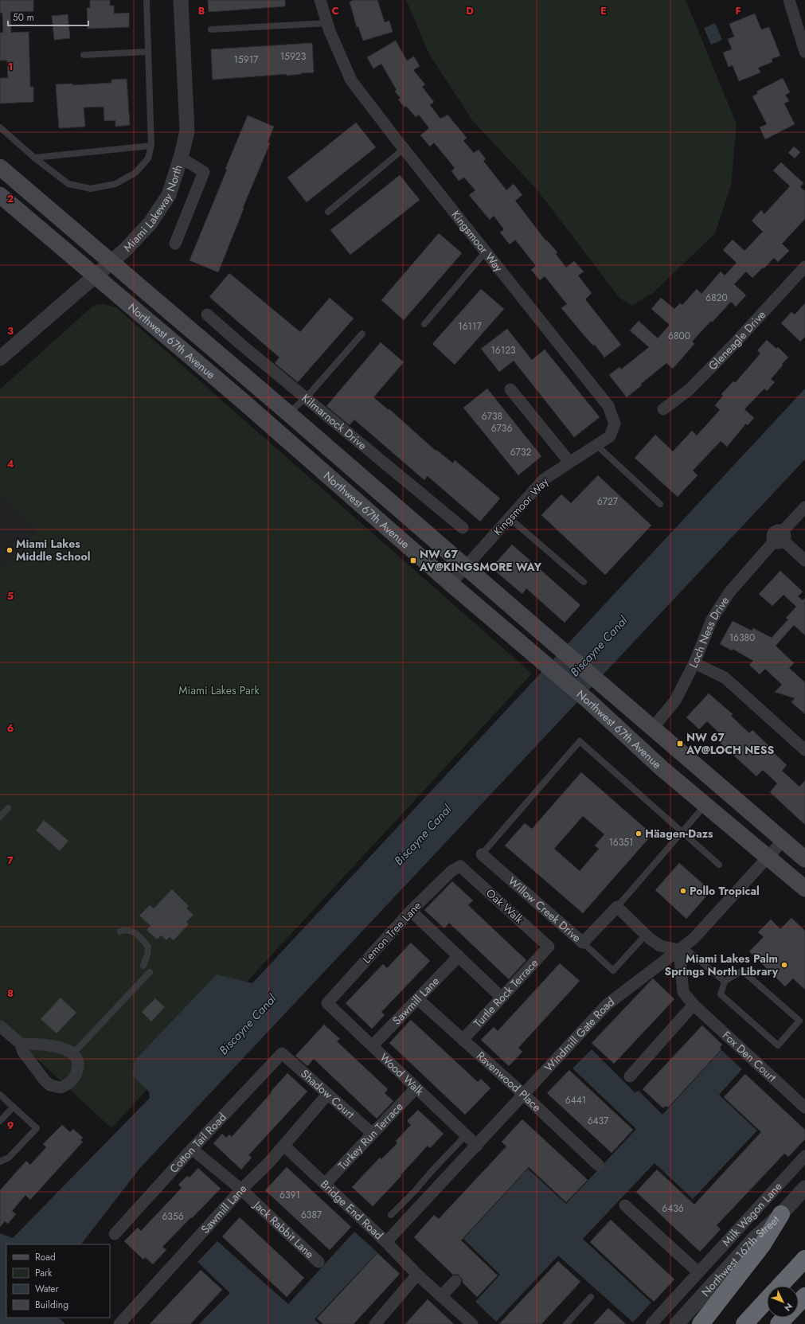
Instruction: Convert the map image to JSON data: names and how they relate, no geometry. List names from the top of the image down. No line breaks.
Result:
{"streets":{"main road":["Northwest 67th Avenue"],"street":["Miami Lakeway North","Kingsmoor Way","Gleneagle Drive","Kilmarnock Drive","Loch Ness Drive","Oak Walk","Willow Creek Drive","Lemon Tree Lane","Turtle Rock Terrace","Sawmill Lane","Windmill Gate Road","Fox Den Court","Wood Walk","Ravenwood Place","Shadow Court","Turkey Run Terrace","Cotton Tail Road","Bridge End Road","Milk Wagon Lane","Jack Rabbit Lane","Northwest 167th Street"]},"crossings":[["Miami Lakeway North","Northwest 67th Avenue"],["Kingsmoor Way","Northwest 67th Avenue"],["Northwest 67th Avenue","Loch Ness Drive"],["Northwest 67th Avenue","Windmill Gate Road"],["Oak Walk","Lemon Tree Lane"],["Oak Walk","Turtle Rock Terrace"],["Lemon Tree Lane","Wood Walk"],["Turtle Rock Terrace","Ravenwood Place"],["Sawmill Lane","Wood Walk"],["Sawmill Lane","Ravenwood Place"],["Sawmill Lane","Shadow Court"],["Sawmill Lane","Bridge End Road"],["Sawmill Lane","Jack Rabbit Lane"],["Windmill Gate Road","Fox Den Court"],["Windmill Gate Road","Wood Walk"],["Windmill Gate Road","Ravenwood Place"],["Windmill Gate Road","Bridge End Road"],["Wood Walk","Turkey Run Terrace"],["Shadow Court","Turkey Run Terrace"],["Shadow Court","Cotton Tail Road"],["Turkey Run Terrace","Bridge End Road"],["Cotton Tail Road","Jack Rabbit Lane"]],"water":["Biscayne Canal"],"parks":["Miami Lakes Park"],"places":{"other":["Miami Lakes Middle School","Häagen-Dazs","Pollo Tropical","Miami Lakes Palm Springs North Library"],"transit":["NW 67 AV@KINGSMORE WAY","NW 67 AV@LOCH NESS"]},"house_numbers":["15923","15917","6820","16117","6800","16123","6738","6736","6732","6727","16380","16351","6441","6437","6391","6436","6387","6356"],"legend":["Road","Park","Water","Building"],"scale_bar":"50 m","north":"bottom right","grid":{"columns":["B","C","D","E","F"],"rows":["1","2","3","4","5","6","7","8","9"]}}
